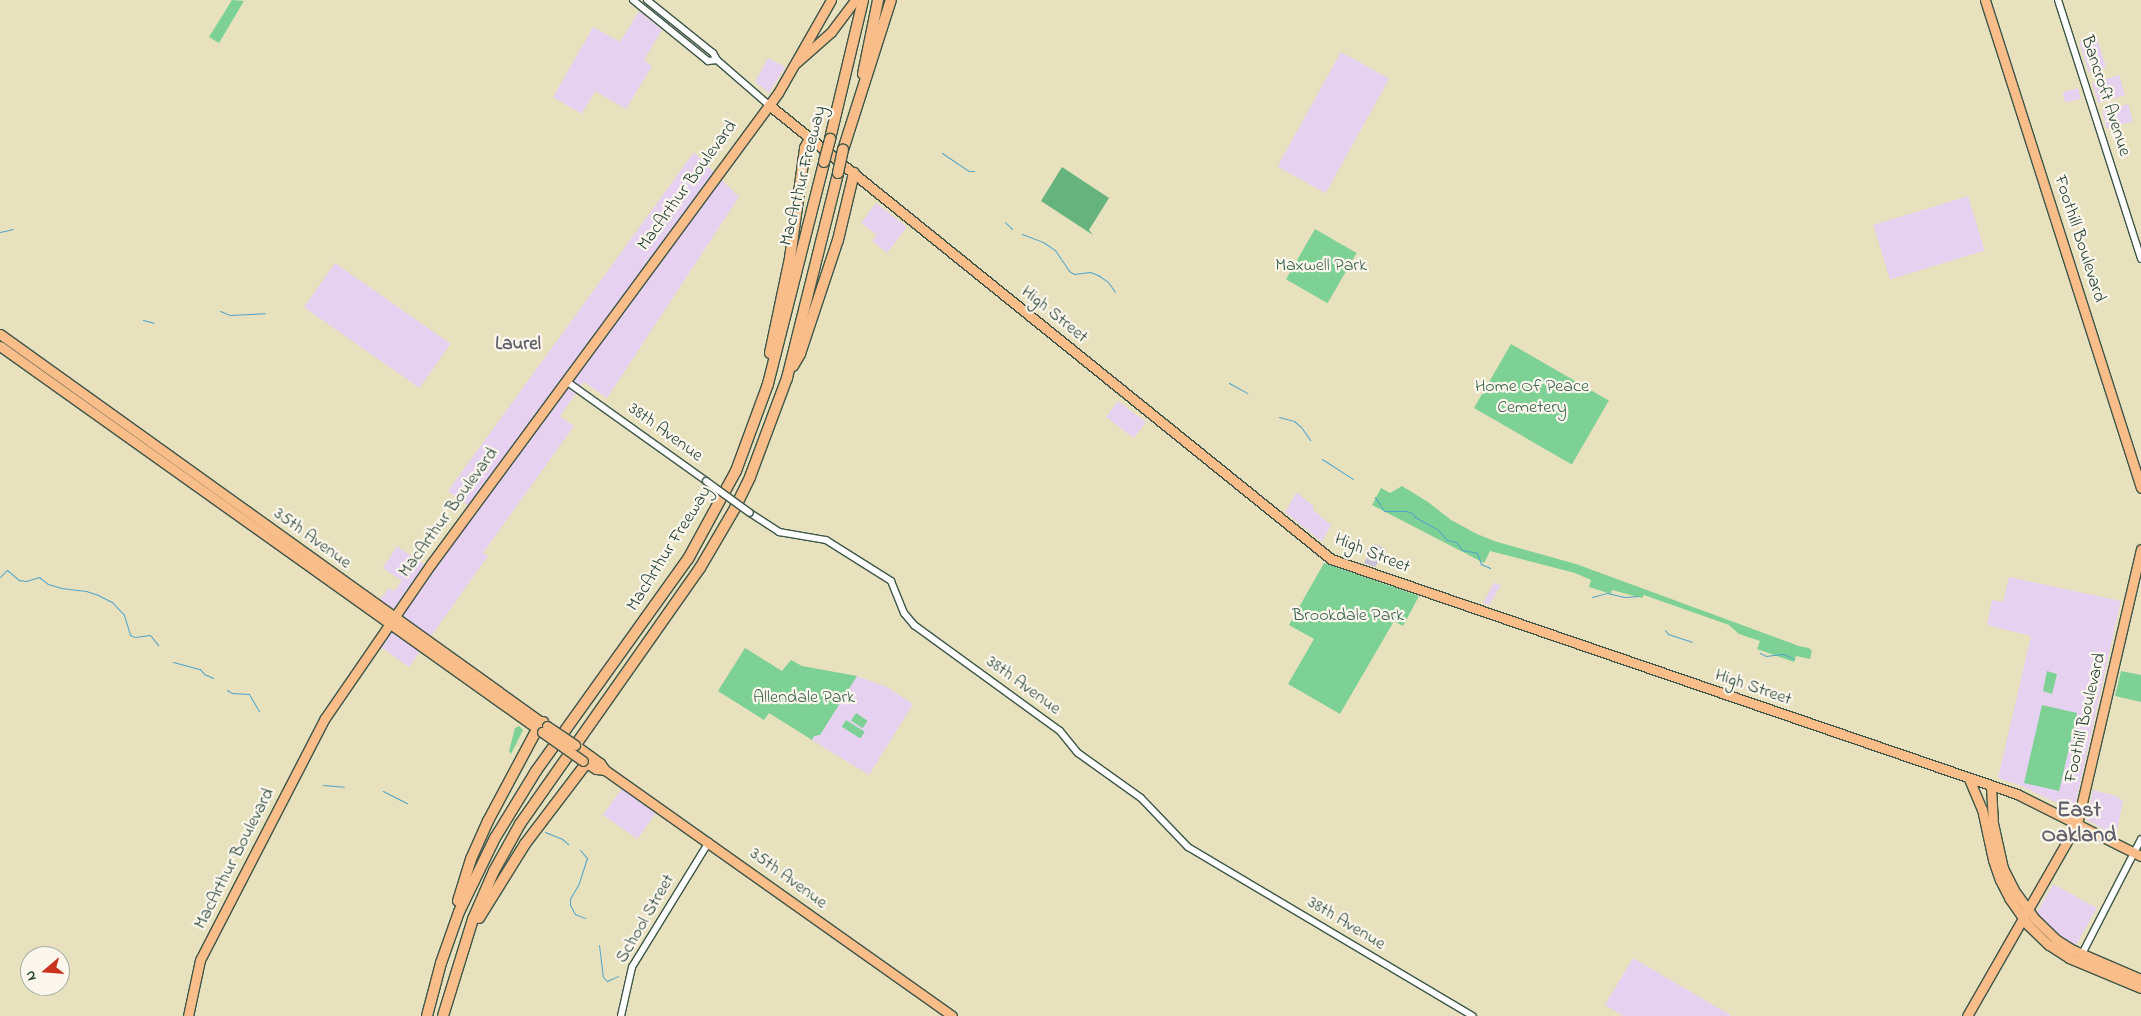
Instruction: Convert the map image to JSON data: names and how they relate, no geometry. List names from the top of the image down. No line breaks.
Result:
{"streets":{"highway":["MacArthur Freeway"],"main road":["MacArthur Boulevard","Foothill Boulevard","High Street","35th Avenue"],"street":["Bancroft Avenue","38th Avenue","School Street"]},"crossings":[["MacArthur Boulevard","High Street"],["MacArthur Boulevard","38th Avenue"],["MacArthur Boulevard","35th Avenue"],["Foothill Boulevard","High Street"],["35th Avenue","School Street"]],"districts":["Laurel","East Oakland"],"parks":["Maxwell Park","Home Of Peace Cemetery","Brookdale Park","Allendale Park"],"north":"left"}
